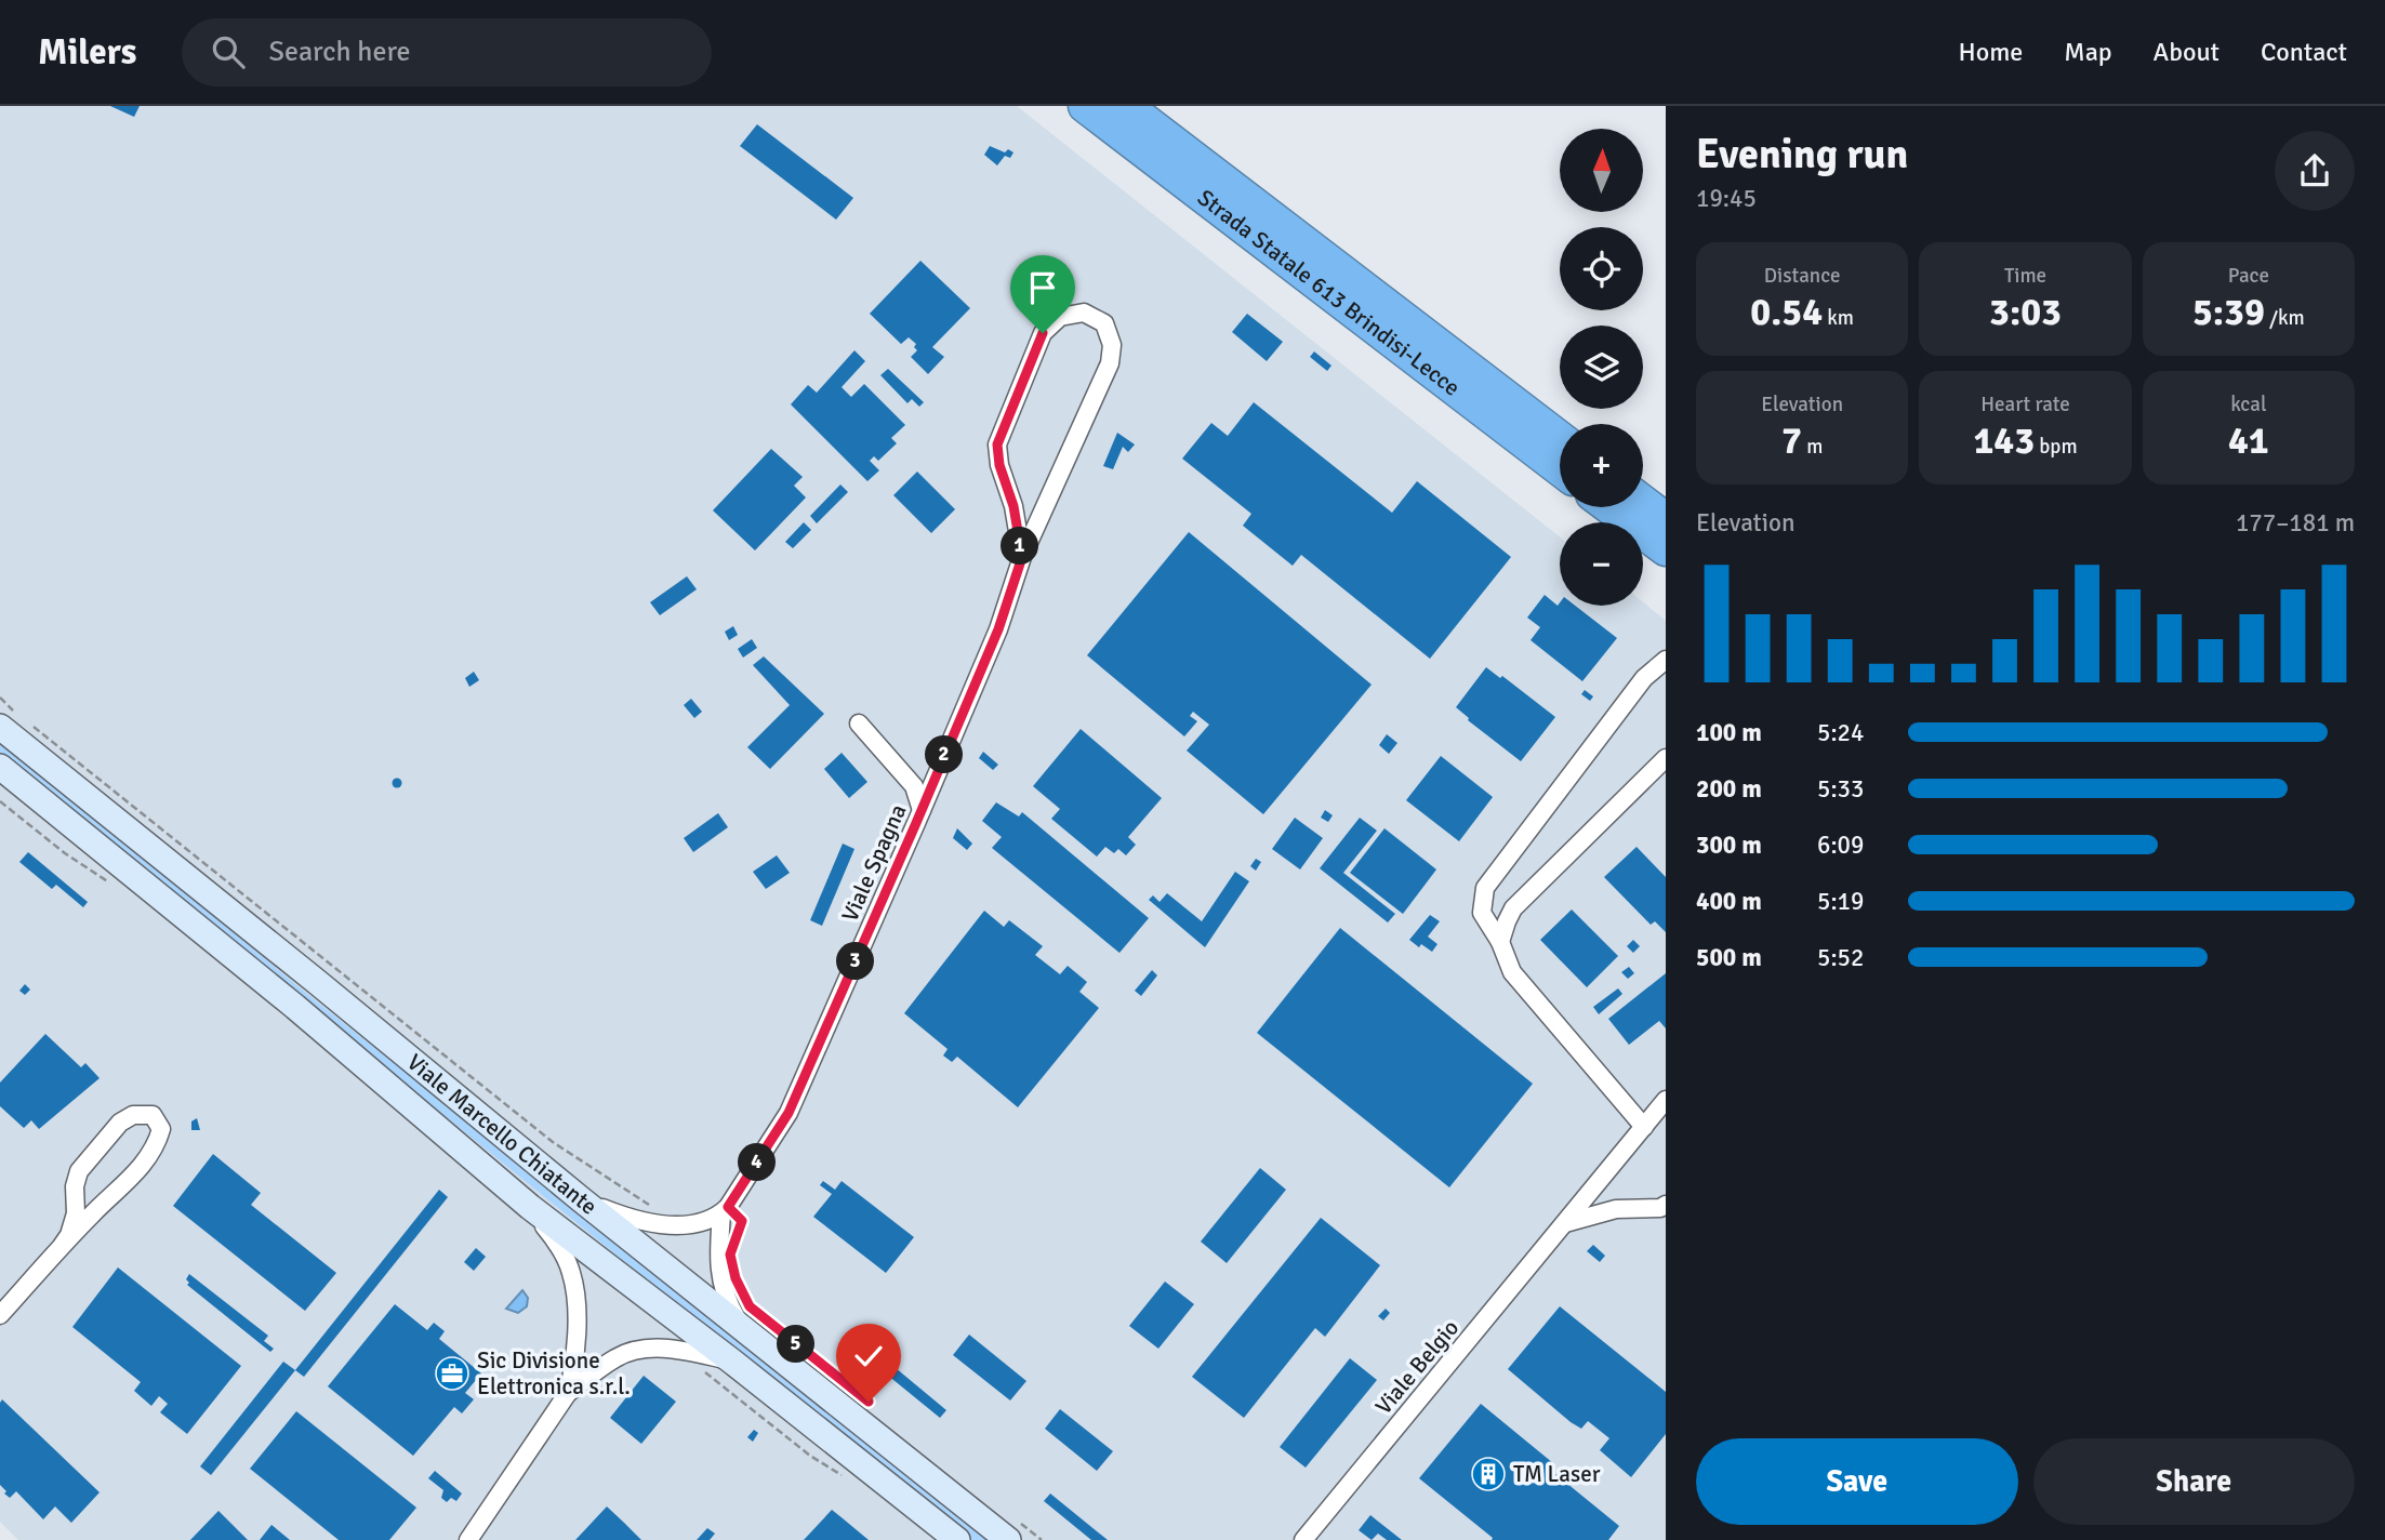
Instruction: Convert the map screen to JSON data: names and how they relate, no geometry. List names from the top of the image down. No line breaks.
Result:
{"streets":{"highway":["Strada Statale 613 Brindisi-Lecce"],"street":["Viale Spagna","Viale Marcello Chiatante","Viale Belgio"]},"crossings":[["Viale Spagna","Viale Marcello Chiatante"]],"places":{"office":["Sic Divisione Elettronica s.r.l."],"building":["TM Laser"]},"north":"top","page":{"header":"Milers","search":"Search here","nav":["Home","Map","About","Contact"],"heading":["Evening run","19:45"],"map_buttons":["+","−"],"stats":[["Distance","0.54 km"],["Time","3:03"],["Pace","5:39 /km"],["Elevation","7 m"],["Heart rate","143 bpm"],["kcal","41"]],"chart":["Elevation","177–181 m"],"pins":["1","2","3","4","5"],"list":[{"name":"100 m","note":"5:24"},{"name":"200 m","note":"5:33"},{"name":"300 m","note":"6:09"},{"name":"400 m","note":"5:19"},{"name":"500 m","note":"5:52"}],"buttons":["Save","Share"]}}
